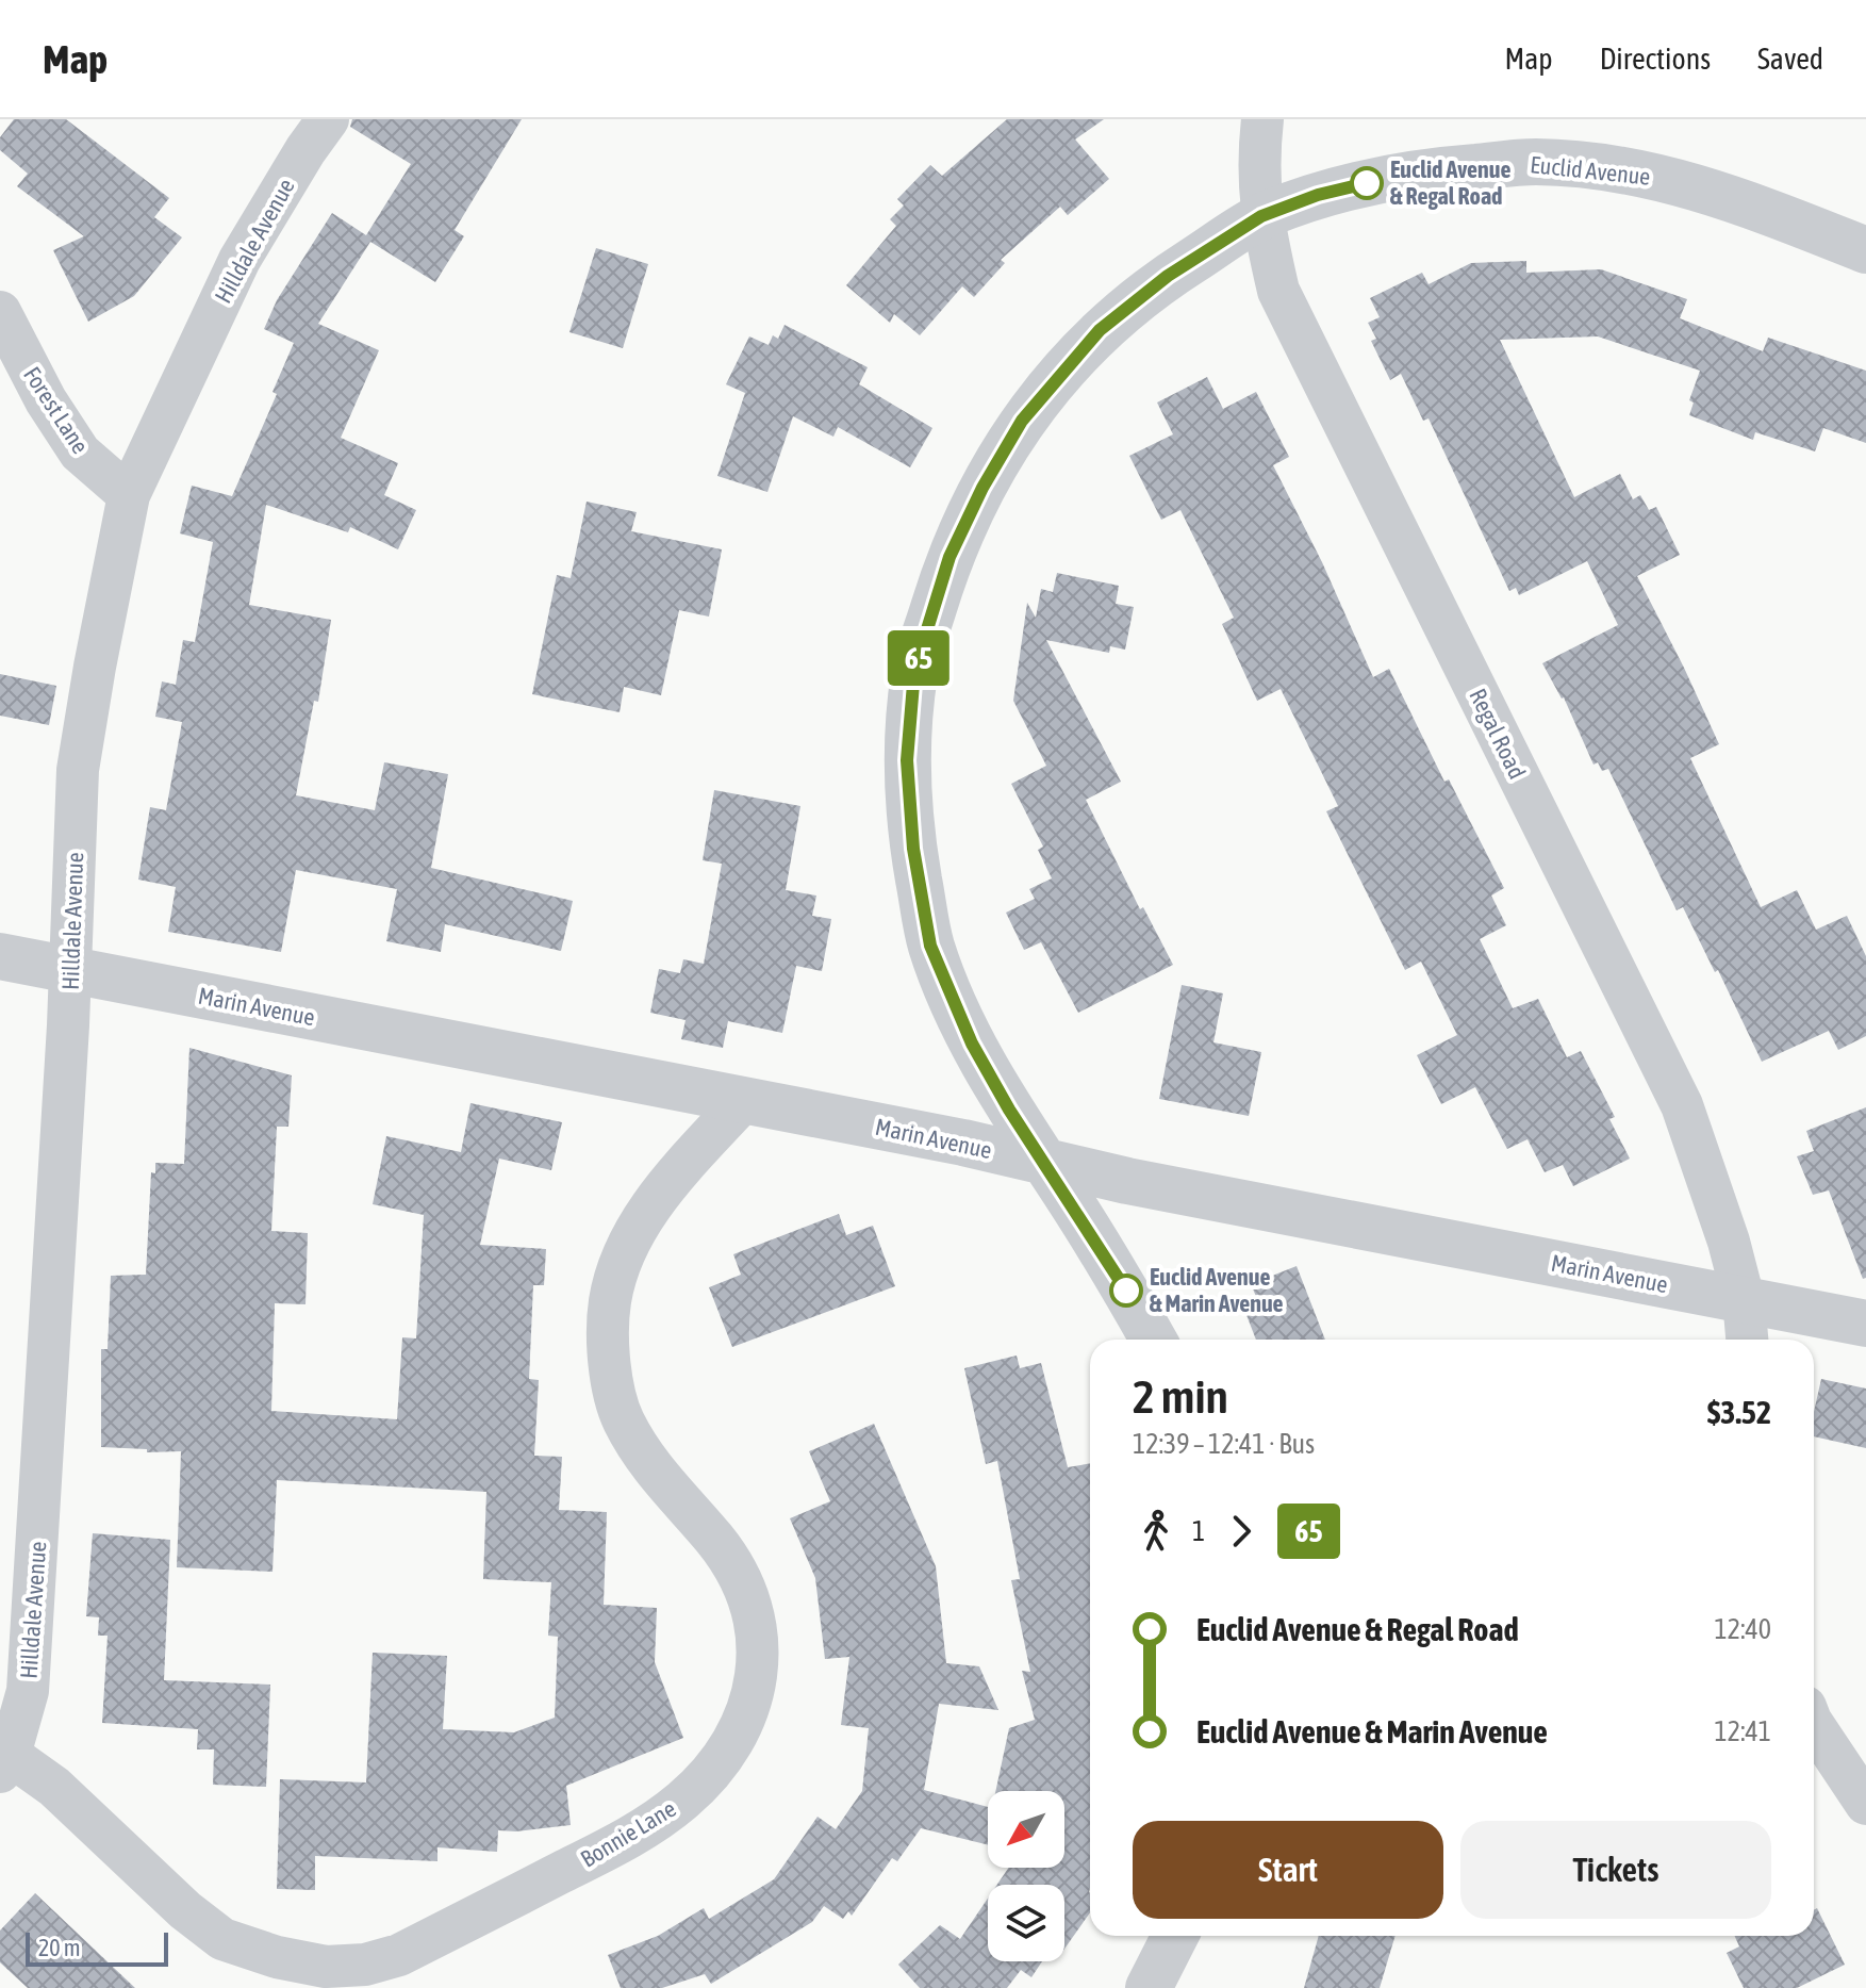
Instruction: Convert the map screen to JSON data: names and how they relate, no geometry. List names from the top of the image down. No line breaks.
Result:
{"streets":{"street":["Euclid Avenue","Hilldale Avenue","Forest Lane","Regal Road","Marin Avenue","Bonnie Lane"]},"crossings":[["Euclid Avenue","Regal Road"],["Euclid Avenue","Marin Avenue"],["Hilldale Avenue","Forest Lane"],["Hilldale Avenue","Marin Avenue"],["Hilldale Avenue","Bonnie Lane"],["Regal Road","Marin Avenue"],["Marin Avenue","Bonnie Lane"]],"places":["Euclid Avenue & Regal Road","Euclid Avenue & Marin Avenue"],"lines":["bus line 65"],"scale_bar":"20 m","north":"bottom left","page":{"header":"Map","nav":["Map","Directions","Saved"],"on_map":"65","heading":["2 min","12:39 – 12:41 · Bus","$3.52"],"legs":["1","65"],"list":[{"name":"Euclid Avenue & Regal Road","value":"12:40"},{"name":"Euclid Avenue & Marin Avenue","value":"12:41"}],"buttons":["Start","Tickets"],"scale":"20 m"}}
